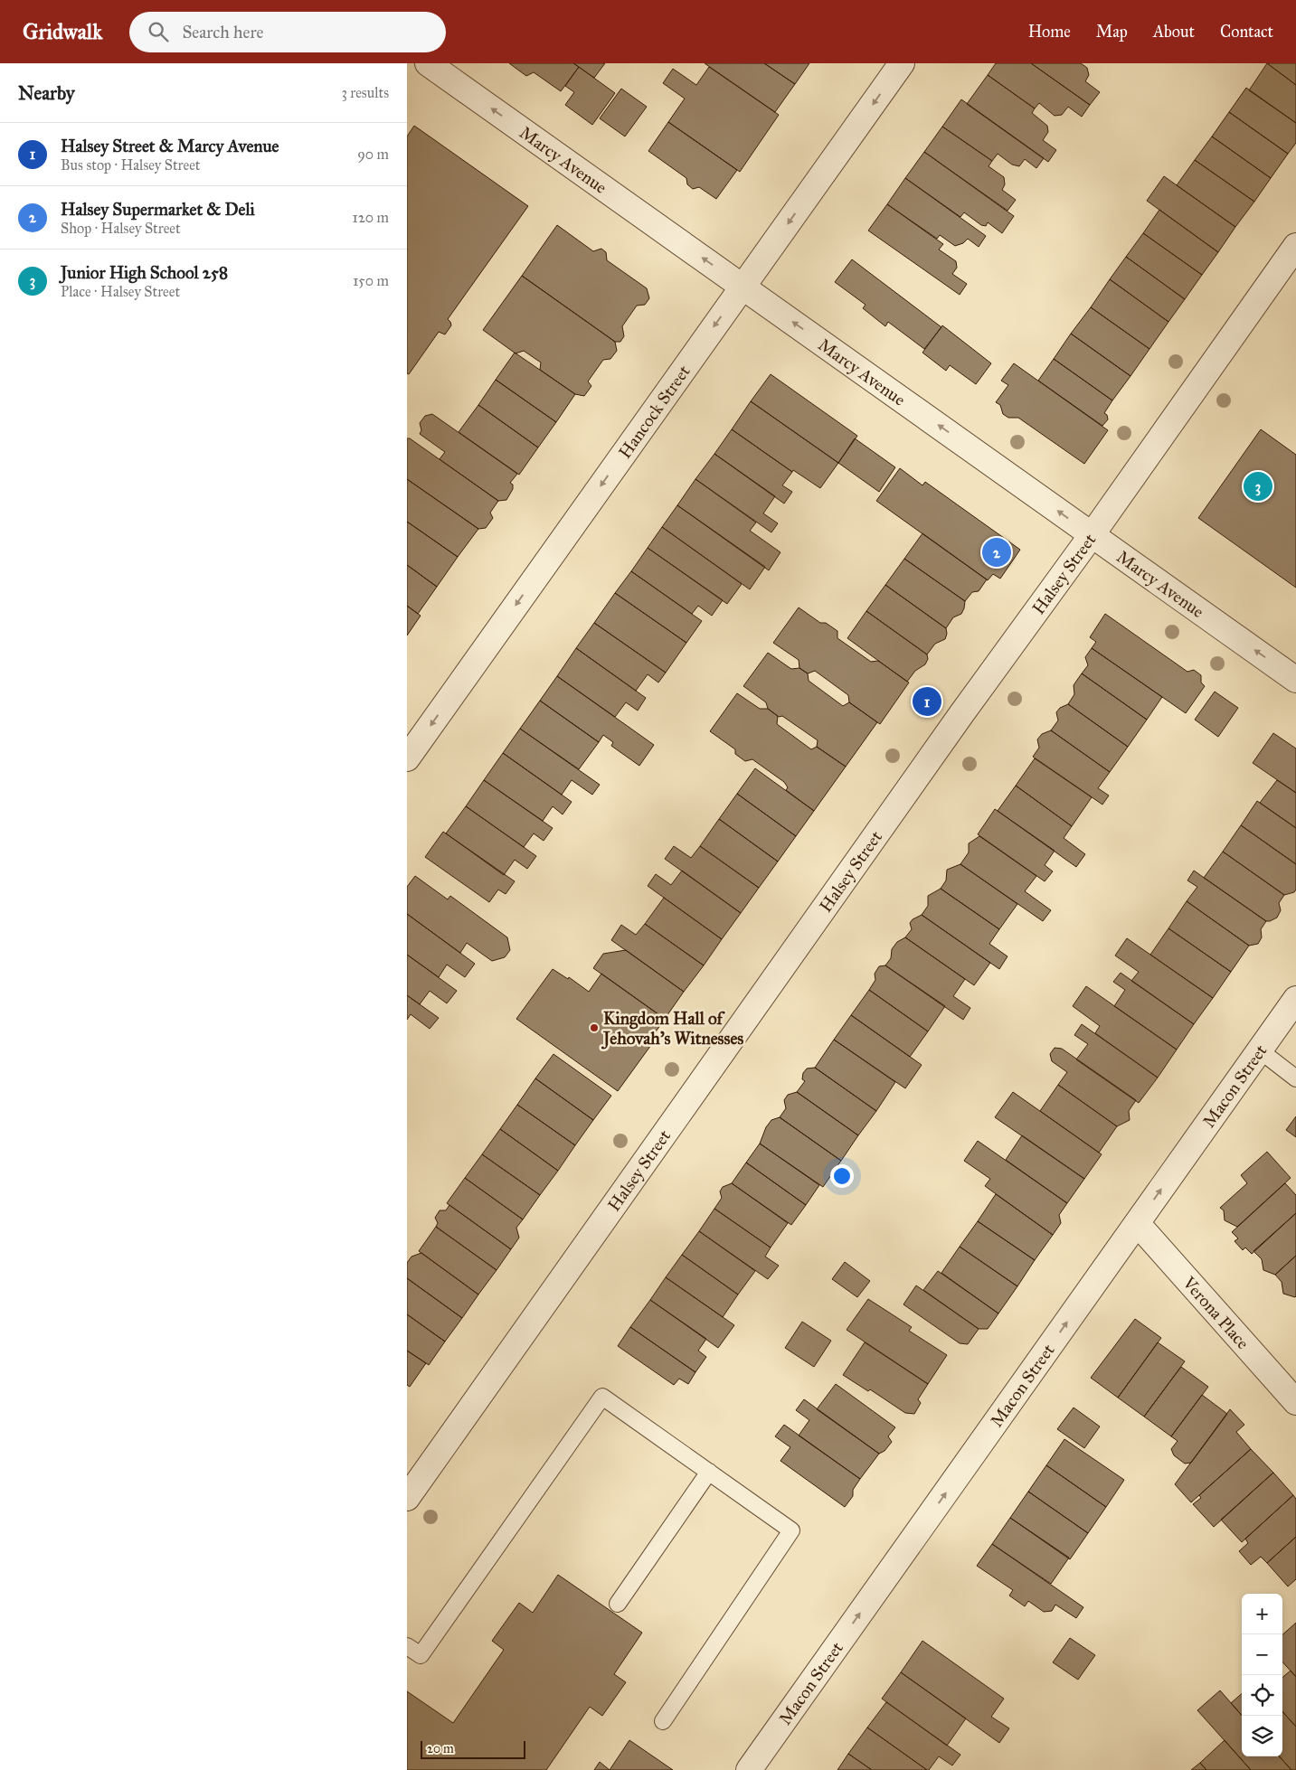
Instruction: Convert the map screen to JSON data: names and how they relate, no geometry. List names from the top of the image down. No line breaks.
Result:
{"streets":{"street":["Marcy Avenue","Hancock Street","Halsey Street","Macon Street","Verona Place"]},"crossings":[["Marcy Avenue","Hancock Street"],["Marcy Avenue","Halsey Street"],["Macon Street","Verona Place"]],"one_way":["Marcy Avenue","Hancock Street","Macon Street"],"places":["Kingdom Hall of Jehovah's Witnesses"],"scale_bar":"20 m","page":{"header":"Gridwalk","search":"Search here","nav":["Home","Map","About","Contact"],"heading":["Nearby","3 results"],"list":[{"mark":"1","name":"Halsey Street & Marcy Avenue","note":"Bus stop · Halsey Street","value":"90 m"},{"mark":"2","name":"Halsey Supermarket & Deli","note":"Shop · Halsey Street","value":"120 m"},{"mark":"3","name":"Junior High School 258","note":"Place · Halsey Street","value":"150 m"}],"pins":["3","2","1"],"map_buttons":["+","−"],"scale":"20 m"}}
